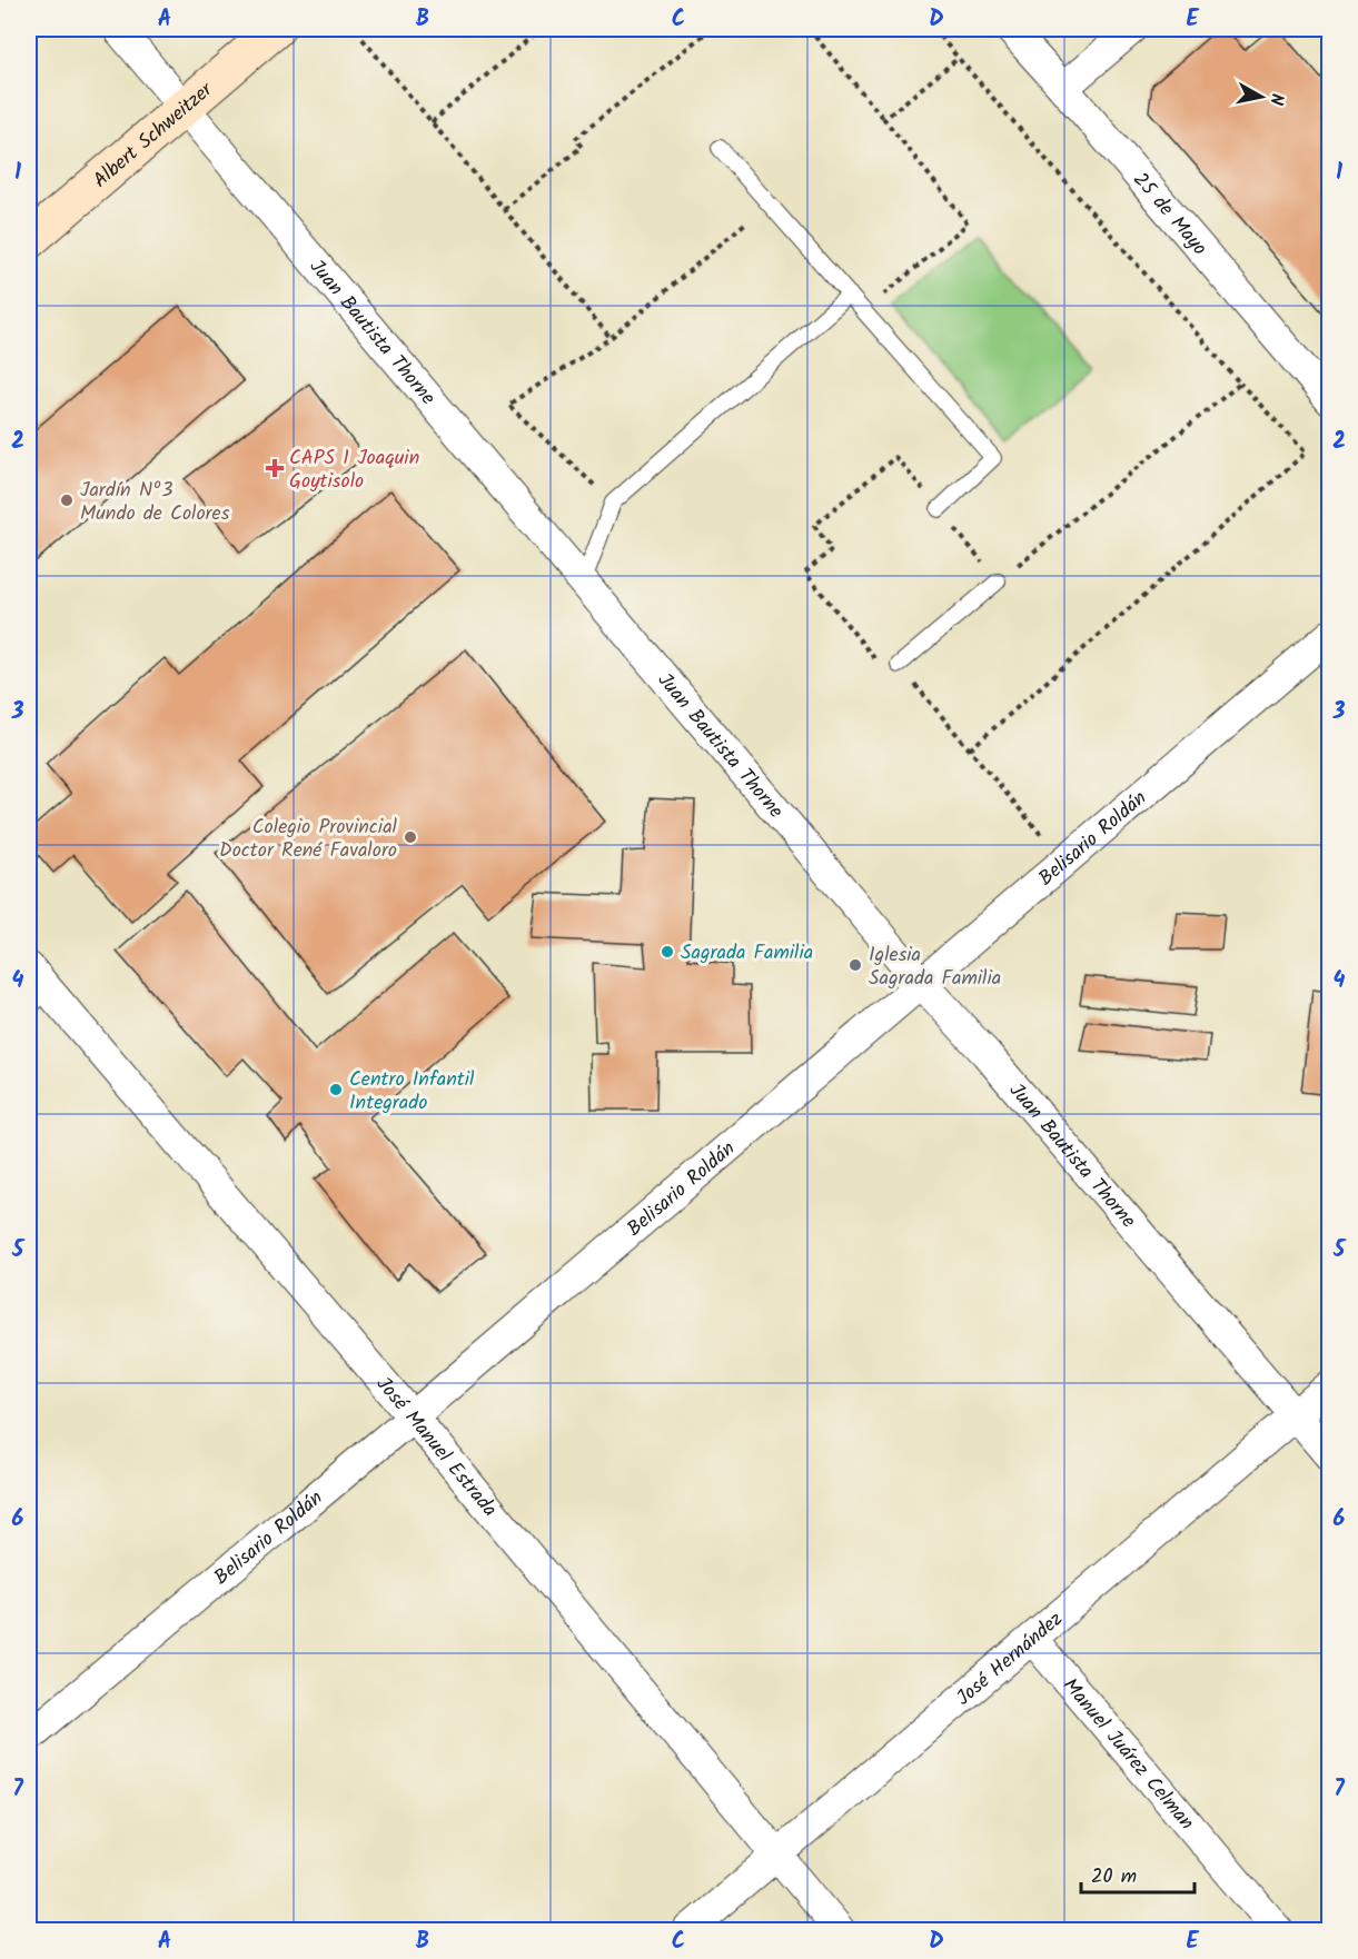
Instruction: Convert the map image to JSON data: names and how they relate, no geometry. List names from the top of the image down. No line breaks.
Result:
{"streets":{"main road":["Albert Schweitzer"],"street":["25 de Mayo","Juan Bautista Thorne","Belisario Roldán","José Manuel Estrada","José Hernández","Manuel Juárez Celman"]},"crossings":[["Albert Schweitzer","Juan Bautista Thorne"],["Juan Bautista Thorne","Belisario Roldán"],["Juan Bautista Thorne","José Hernández"],["Belisario Roldán","José Manuel Estrada"],["José Manuel Estrada","José Hernández"],["José Hernández","Manuel Juárez Celman"]],"places":{"health":["CAPS 1 Joaquin Goytisolo"],"other":["Jardín Nº3 Mundo de Colores","Colegio Provincial Doctor René Favaloro","Sagrada Familia","Iglesia Sagrada Familia","Centro Infantil Integrado"]},"scale_bar":"20 m","north":"right","grid":{"columns":["A","B","C","D","E"],"rows":["1","2","3","4","5","6","7"]}}
